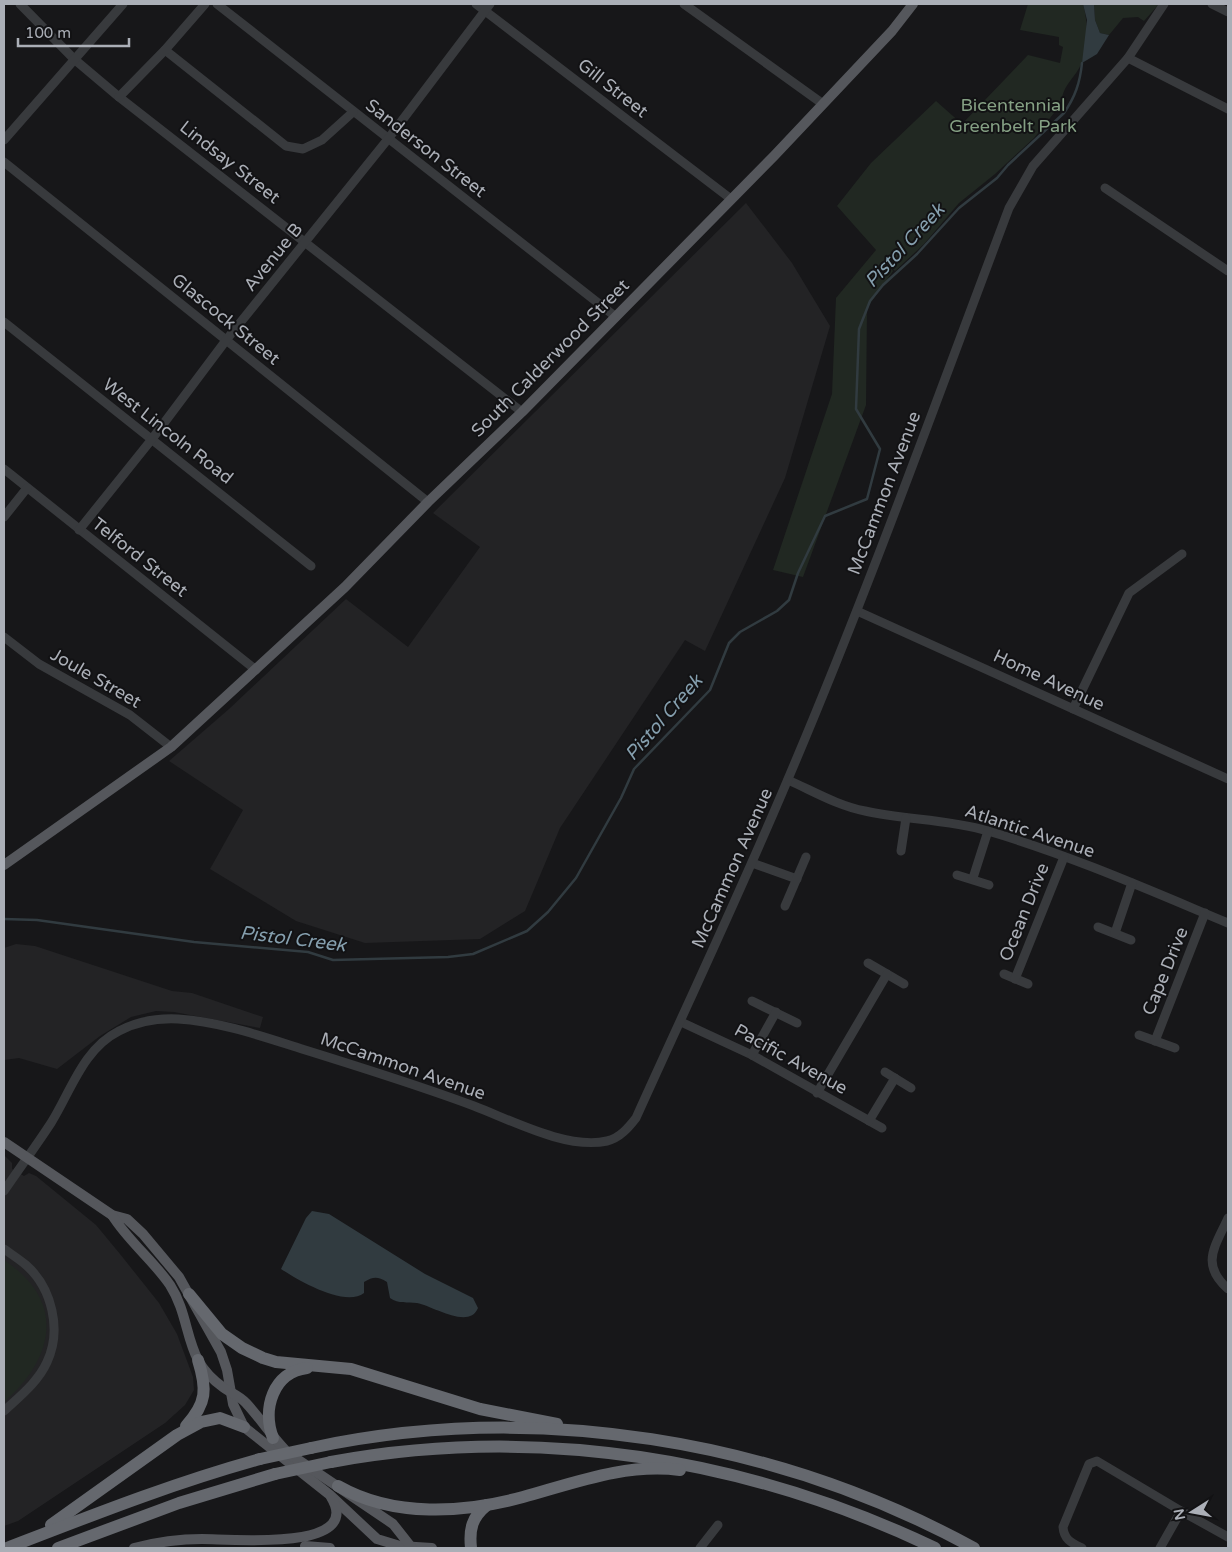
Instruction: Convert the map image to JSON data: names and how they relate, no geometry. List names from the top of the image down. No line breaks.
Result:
{"streets":{"main road":["South Calderwood Street"],"street":["Gill Street","Sanderson Street","Lindsay Street","Avenue B","Glascock Street","West Lincoln Road","McCammon Avenue","Telford Street","Joule Street","Home Avenue","Atlantic Avenue","Ocean Drive","Cape Drive","Pacific Avenue"]},"crossings":[["Gill Street","Avenue B"],["Gill Street","South Calderwood Street"],["Sanderson Street","Avenue B"],["Sanderson Street","South Calderwood Street"],["Lindsay Street","Avenue B"],["Lindsay Street","South Calderwood Street"],["Avenue B","Glascock Street"],["Avenue B","West Lincoln Road"],["Avenue B","Telford Street"],["Glascock Street","South Calderwood Street"],["South Calderwood Street","Telford Street"],["South Calderwood Street","Joule Street"],["McCammon Avenue","Home Avenue"],["McCammon Avenue","Atlantic Avenue"],["McCammon Avenue","Pacific Avenue"],["Atlantic Avenue","Ocean Drive"],["Atlantic Avenue","Cape Drive"]],"water":["Pistol Creek"],"parks":["Bicentennial Greenbelt Park"],"scale_bar":"100 m","north":"left"}
